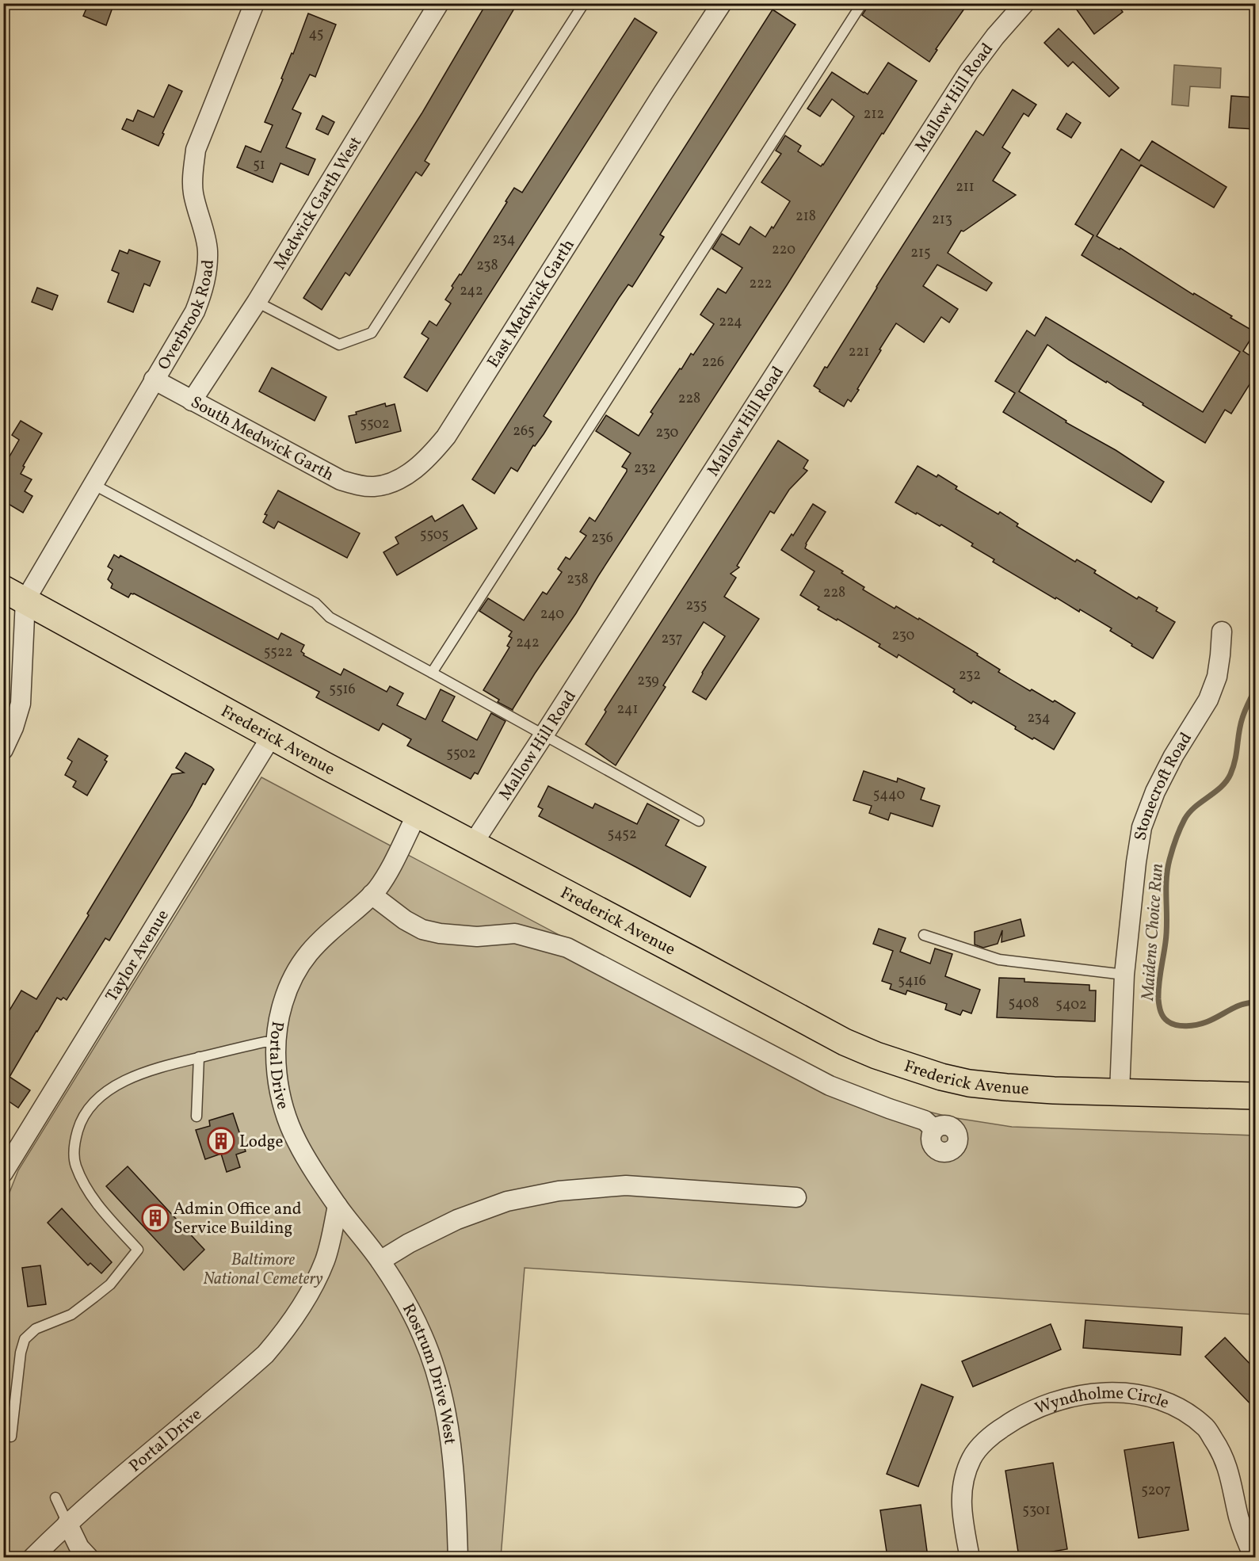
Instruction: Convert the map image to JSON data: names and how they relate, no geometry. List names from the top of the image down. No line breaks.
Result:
{"streets":{"main road":["Frederick Avenue"],"street":["Mallow Hill Road","Medwick Garth West","East Medwick Garth","Overbrook Road","South Medwick Garth","Stonecroft Road","Taylor Avenue","Portal Drive","Rostrum Drive West","Wyndholme Circle"]},"crossings":[["Mallow Hill Road","Frederick Avenue"],["Medwick Garth West","South Medwick Garth"],["East Medwick Garth","South Medwick Garth"],["Overbrook Road","South Medwick Garth"],["Overbrook Road","Frederick Avenue"],["Frederick Avenue","Stonecroft Road"],["Frederick Avenue","Taylor Avenue"],["Frederick Avenue","Portal Drive"],["Portal Drive","Rostrum Drive West"]],"water":["Maidens Choice Run"],"parks":["Baltimore National Cemetery"],"places":{"building":["Lodge","Admin Office and Service Building"]},"house_numbers":["45","212","51","211","218","213","234","220","215","238","222","242","224","221","226","228","5502","265","230","232","5505","236","238","228","235","240","230","237","242","5522","232","239","5516","241","234","5502","5440","5452","5416","5408","5402","5207","5301"]}
